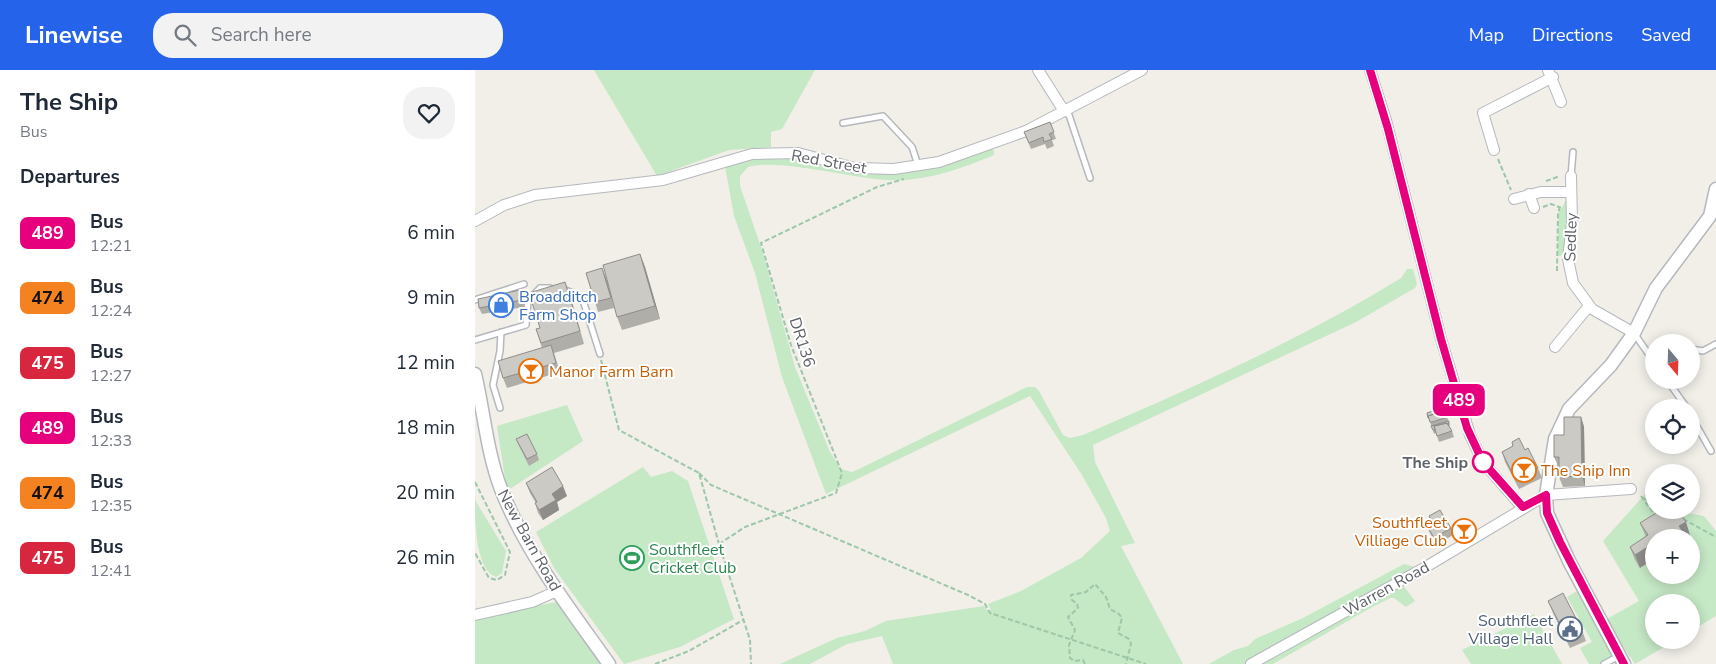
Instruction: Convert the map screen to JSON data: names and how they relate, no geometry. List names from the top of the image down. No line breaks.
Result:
{"streets":{"street":["Red Street","Sedley","New Barn Road","Warren Road"],"path":["DR136"]},"crossings":[["Red Street","DR136"]],"places":{"shop":["Broadditch Farm Shop"],"bar":["Manor Farm Barn","The Ship Inn","Southfleet Villiage Club"],"other":["The Ship"],"sports":["Southfleet Cricket Club"],"public building":["Southfleet Village Hall"]},"lines":["bus line 489"],"north":"bottom","page":{"header":"Linewise","search":"Search here","nav":["Map","Directions","Saved"],"heading":[["The Ship","Bus"],"Departures"],"on_map":"489","list":[{"mark":"489","name":"Bus","note":"12:21","value":"6 min"},{"mark":"474","name":"Bus","note":"12:24","value":"9 min"},{"mark":"475","name":"Bus","note":"12:27","value":"12 min"},{"mark":"489","name":"Bus","note":"12:33","value":"18 min"},{"mark":"474","name":"Bus","note":"12:35","value":"20 min"},{"mark":"475","name":"Bus","note":"12:41","value":"26 min"}],"map_buttons":["+","−"]}}
